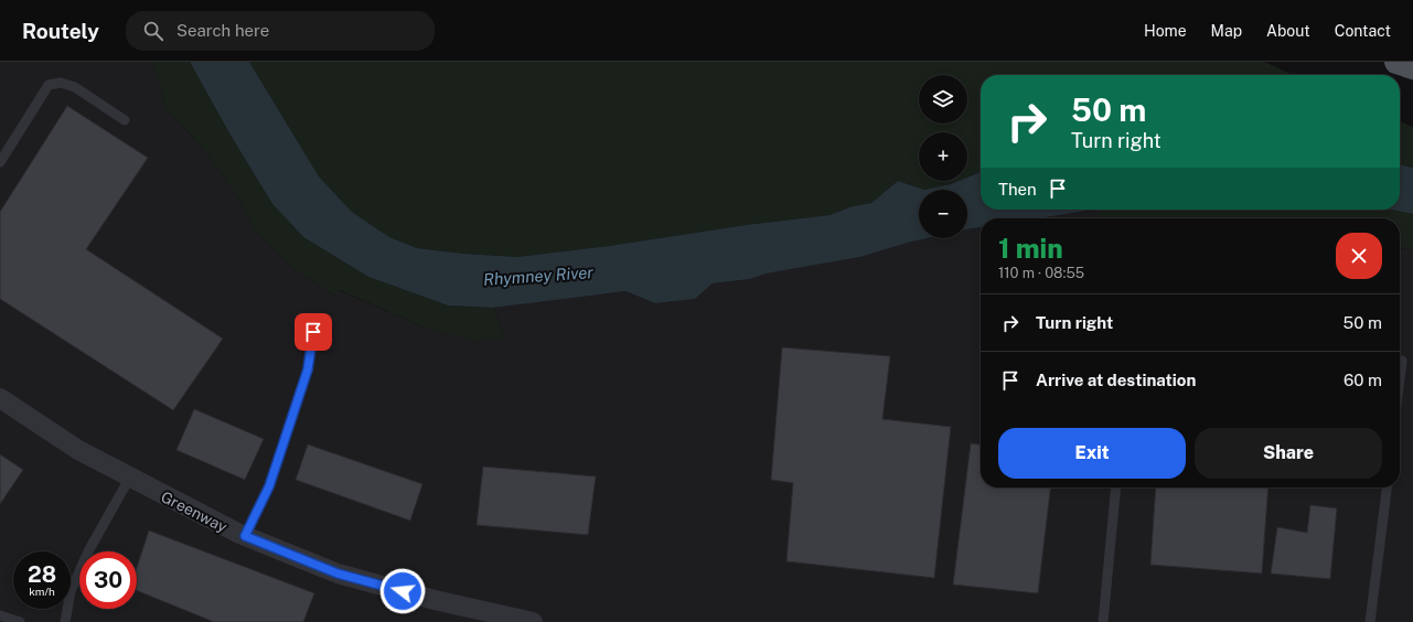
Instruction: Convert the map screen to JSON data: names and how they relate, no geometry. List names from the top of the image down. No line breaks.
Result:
{"streets":{"street":["Greenway"]},"water":["Rhymney River"],"page":{"header":"Routely","search":"Search here","nav":["Home","Map","About","Contact"],"map_buttons":["+","−"],"turn":["50 m","Turn right"],"then":"Then","heading":["1 min","110 m · 08:55"],"list":[{"name":"Turn right","value":"50 m"},{"name":"Arrive at destination","value":"60 m"}],"buttons":["Exit","Share"],"speed":"28 km/h","limit":"30"}}
